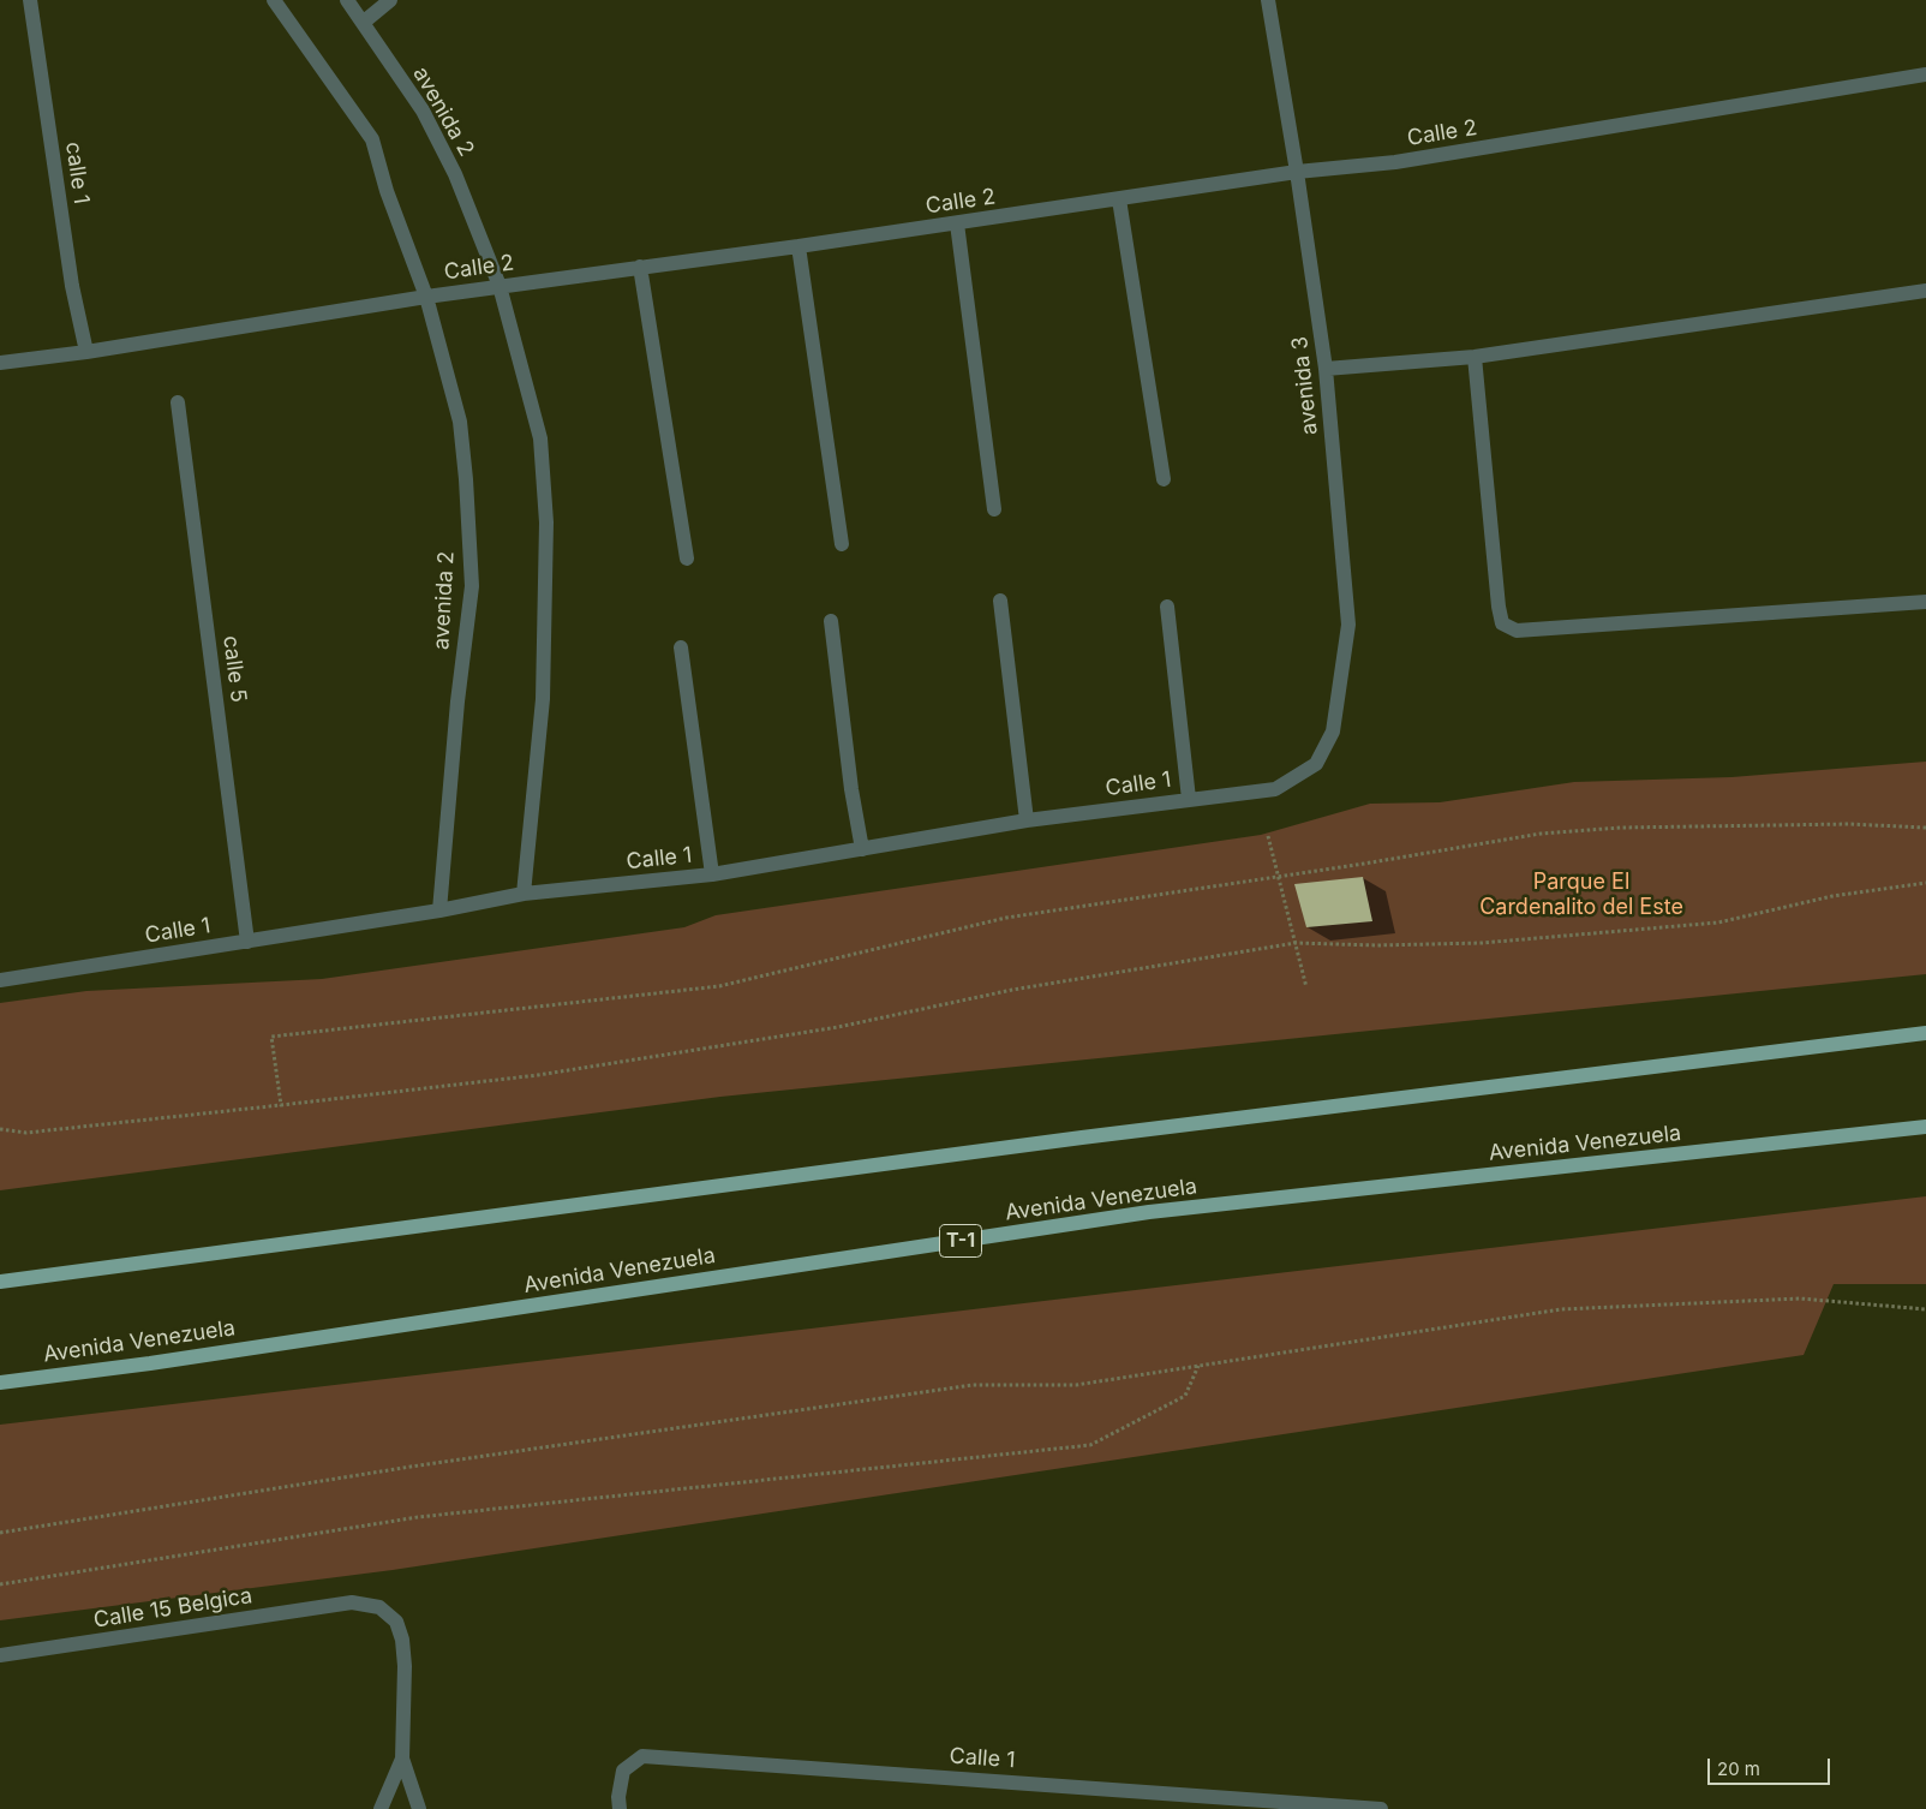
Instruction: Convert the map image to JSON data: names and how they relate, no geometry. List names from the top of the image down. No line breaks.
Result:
{"streets":{"main road":["Avenida Venezuela","T-1"],"street":["avenida 2","Calle 2","calle 1","avenida 3","calle 5","Calle 1","Calle 15 Belgica"]},"crossings":[["avenida 2","Calle 2"],["avenida 2","Calle 1"],["Calle 2","calle 1"],["Calle 2","avenida 3"],["avenida 3","Calle 1"],["calle 5","Calle 1"]],"parks":["Parque El Cardenalito del Este"],"scale_bar":"20 m"}
